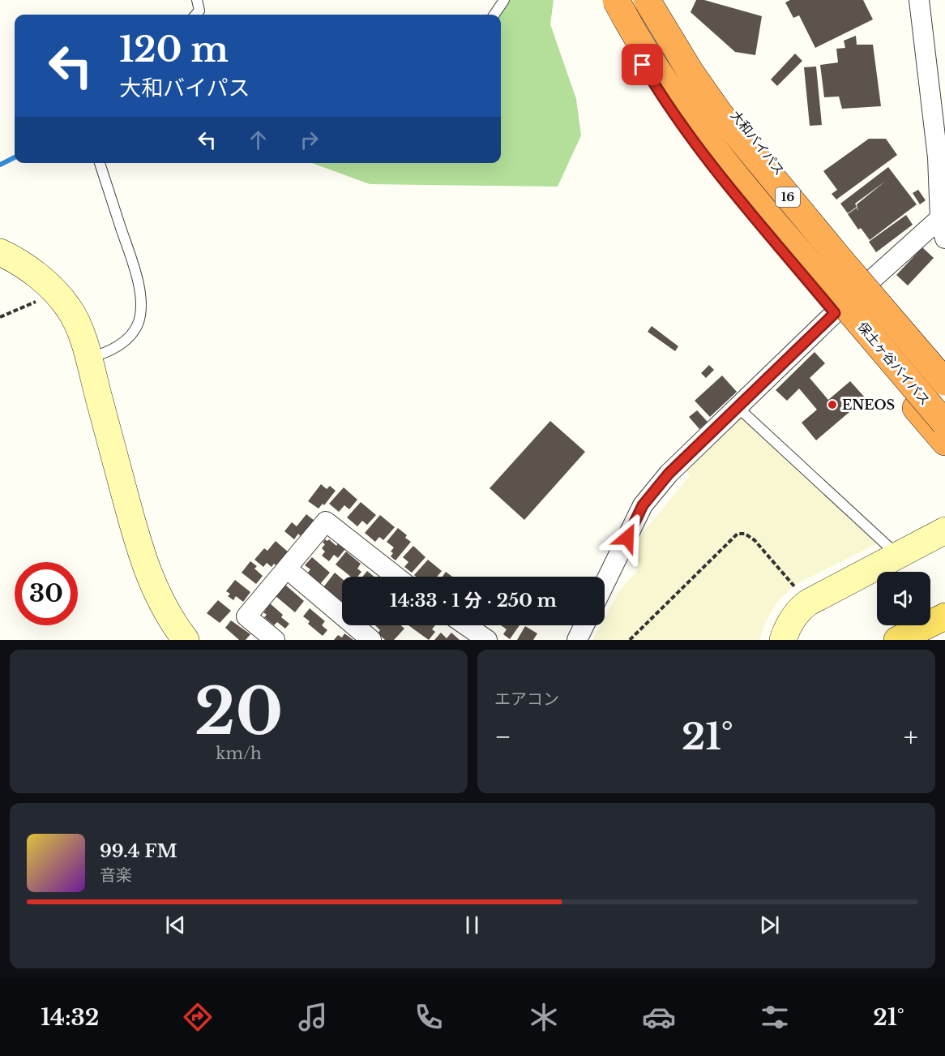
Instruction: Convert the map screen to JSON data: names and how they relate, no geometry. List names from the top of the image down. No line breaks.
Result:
{"streets":{"highway":["大和バイパス","16","保土ヶ谷バイパス"]},"places":["ENEOS"],"page":{"turn":["120 m","大和バイパス"],"limit":"30","trip":"14:33 · 1 分 · 250 m","tile":[["20","km/h"],"エアコン"],"heat":["−","21°","+"],"song":["99.4 FM","音楽"],"tabs":["14:32","21°"]}}
